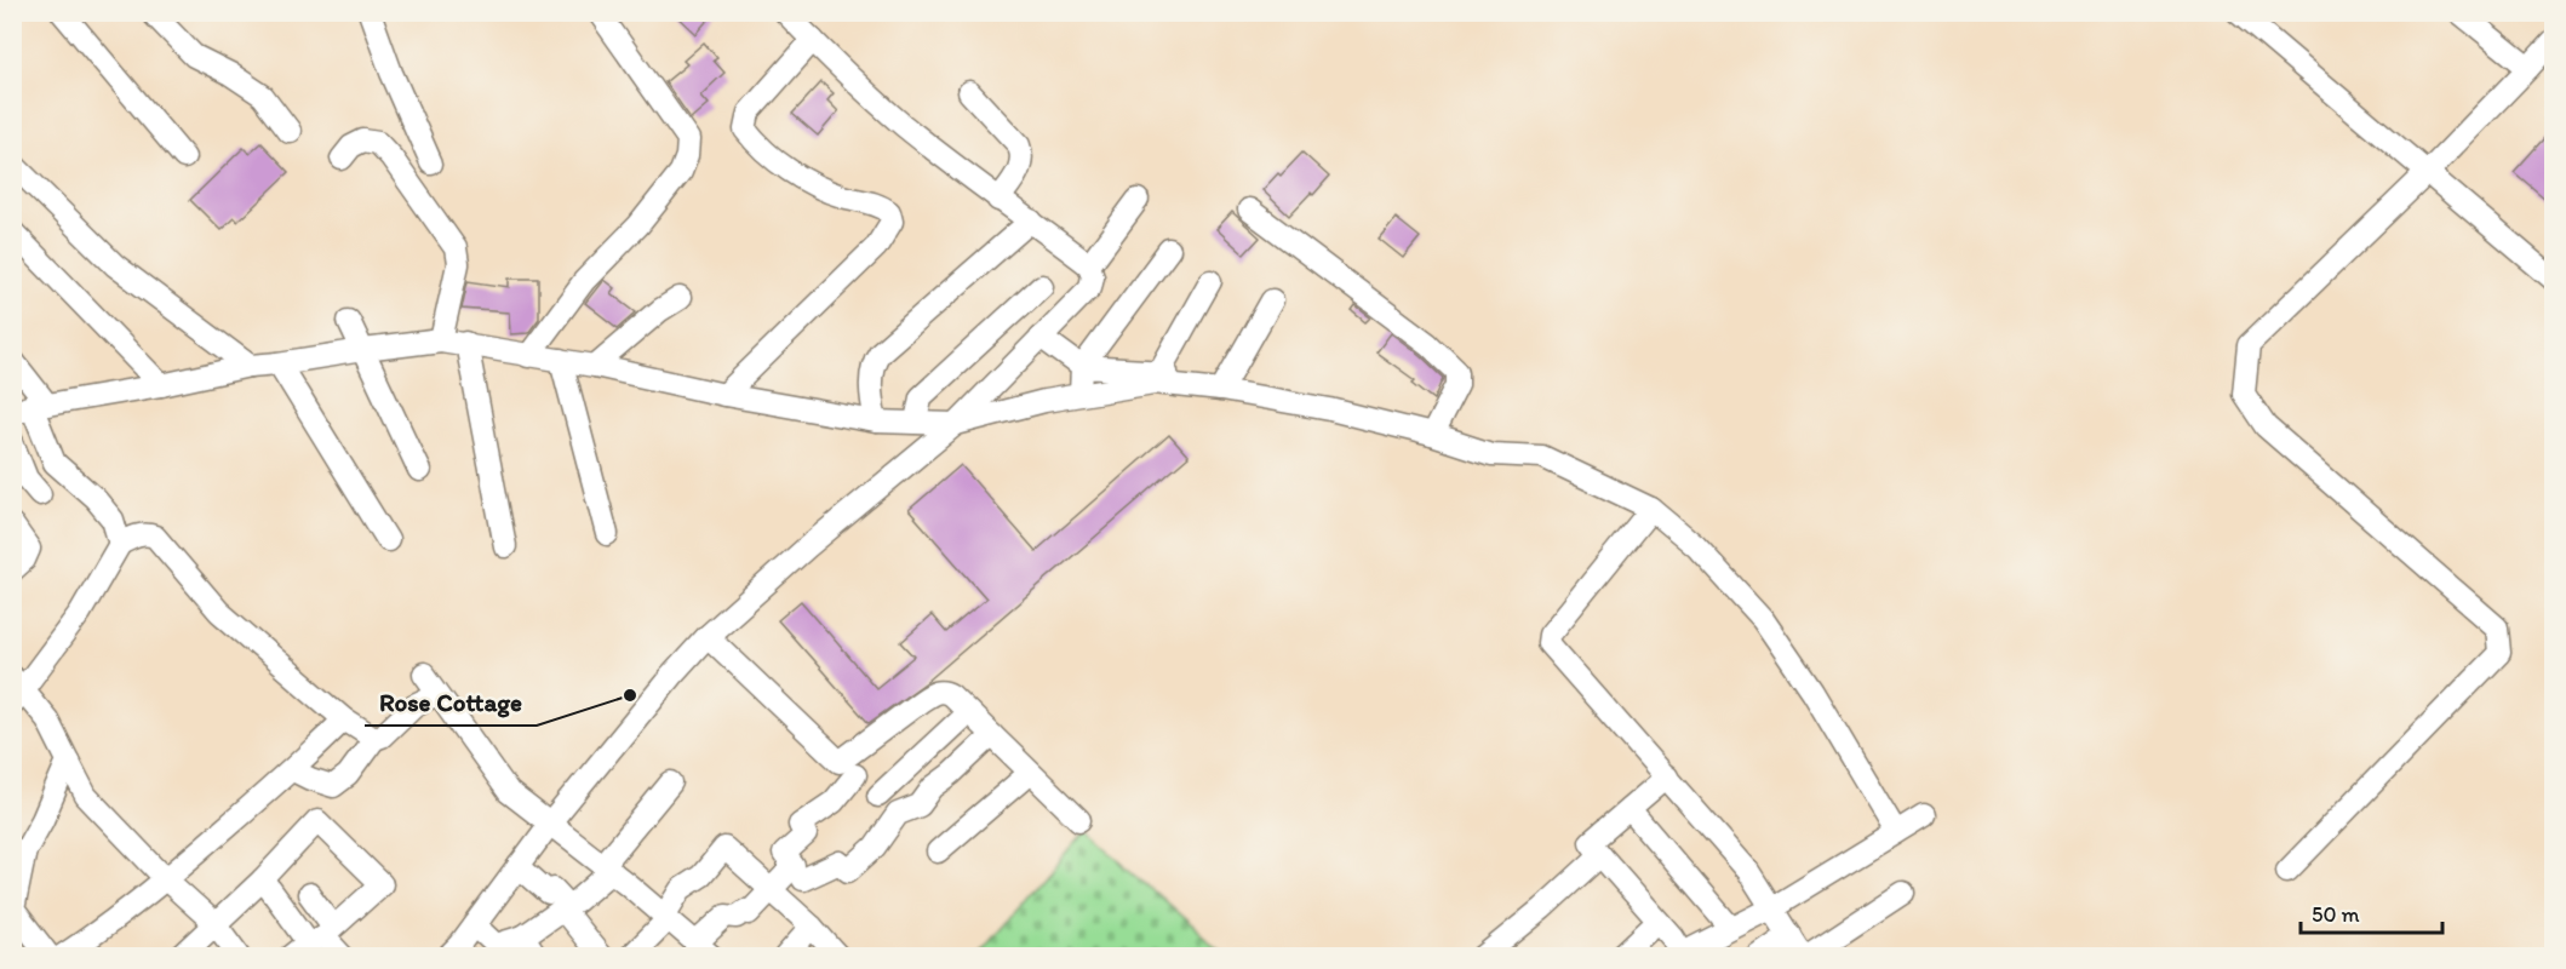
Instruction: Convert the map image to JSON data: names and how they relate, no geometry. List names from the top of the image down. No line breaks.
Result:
{"places":["Rose Cottage"],"scale_bar":"50 m"}
